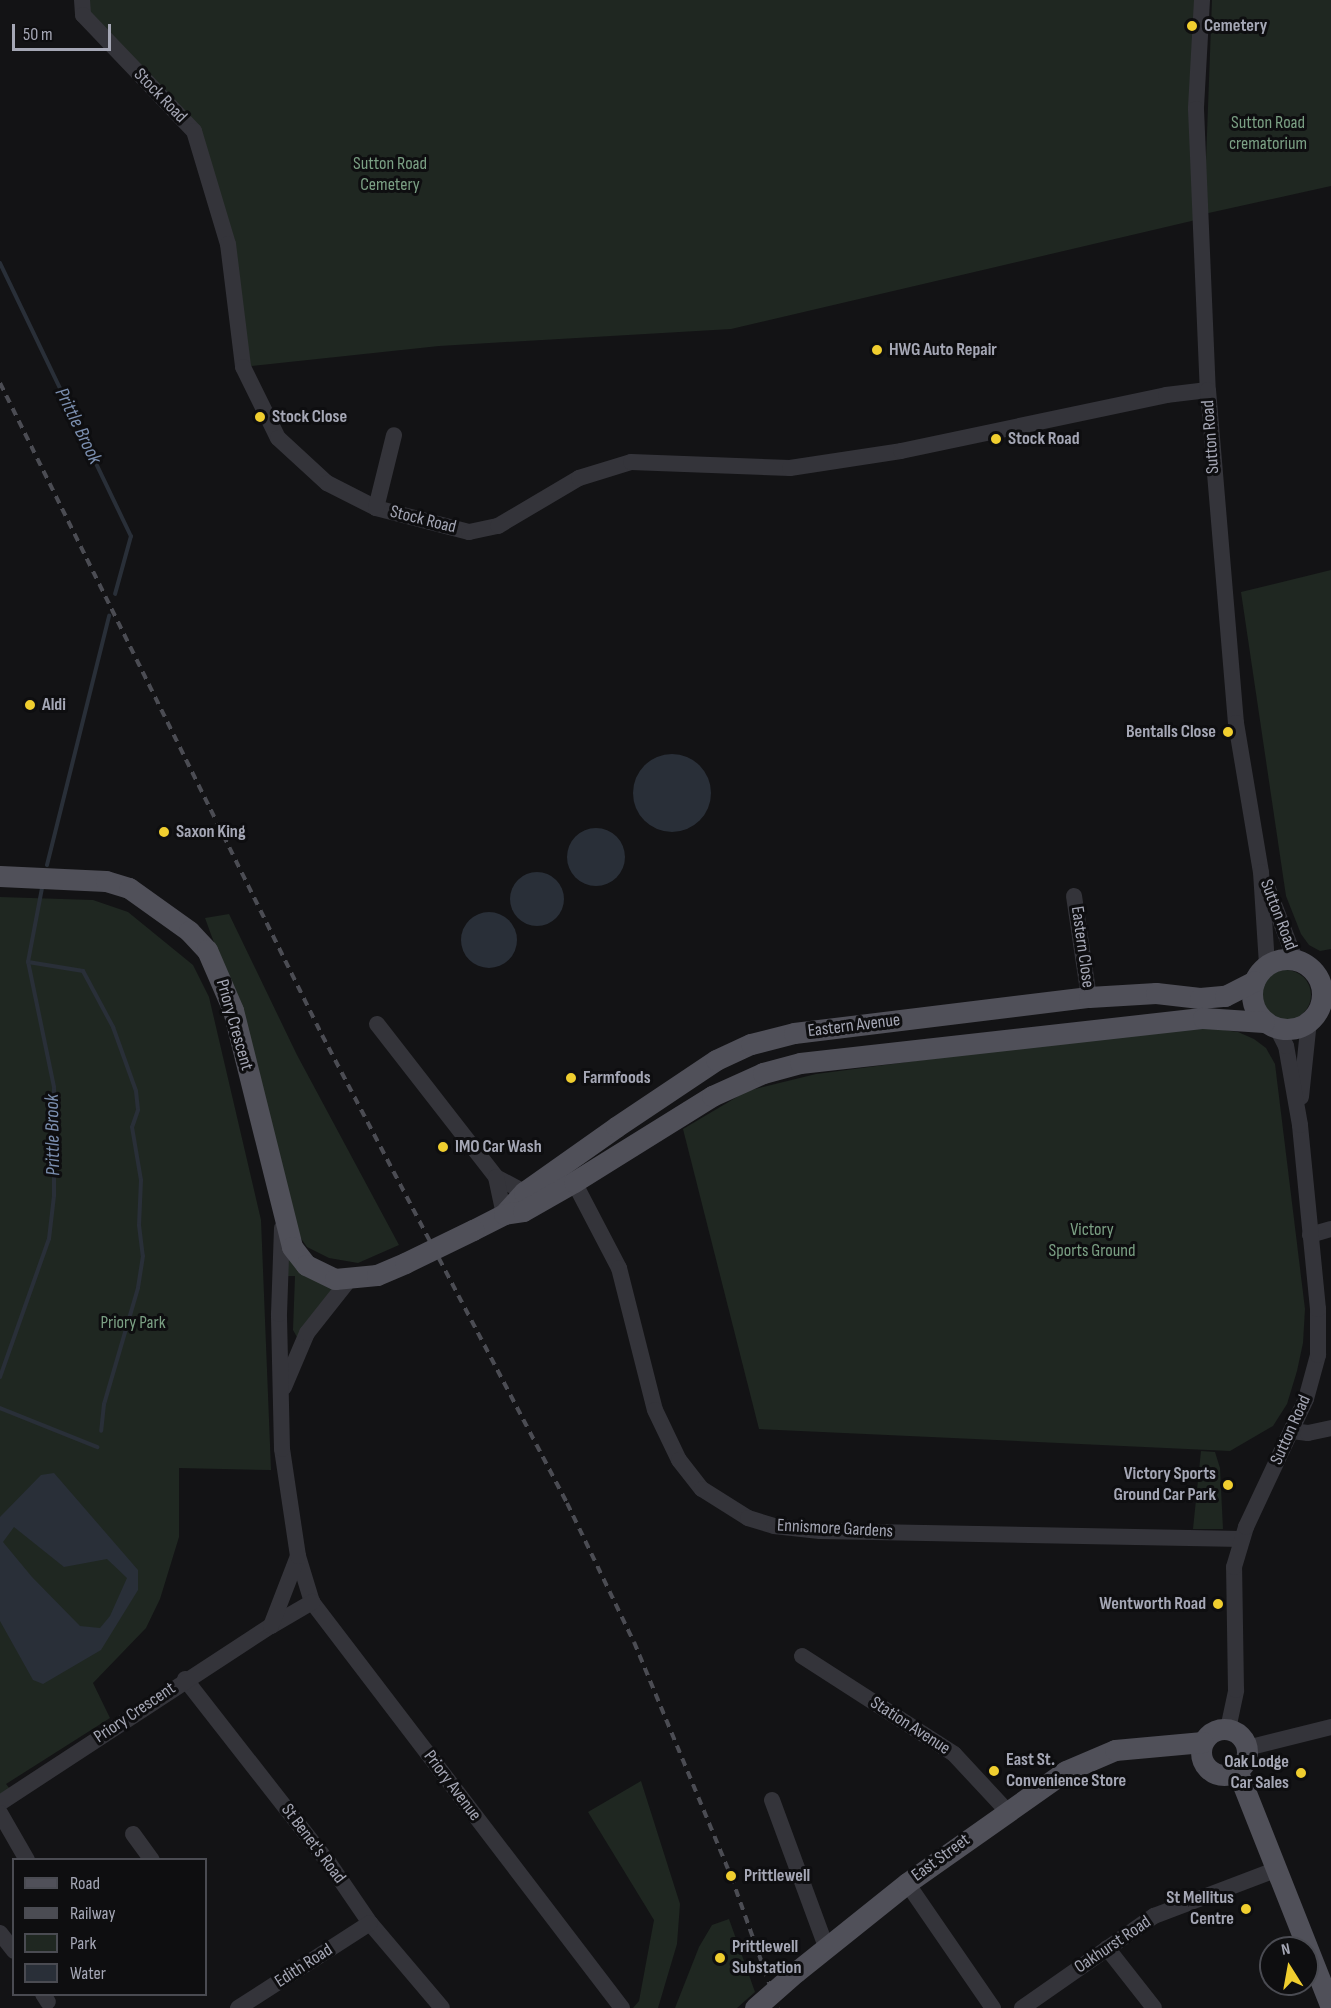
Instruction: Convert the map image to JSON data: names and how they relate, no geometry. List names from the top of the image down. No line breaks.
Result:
{"streets":{"main road":["Priory Crescent","Eastern Avenue","East Street"],"street":["Stock Road","Sutton Road","Eastern Close","Ennismore Gardens","Station Avenue","Priory Avenue","St Benet's Road","Oakhurst Road","Edith Road"]},"crossings":[["Stock Road","Sutton Road"],["Sutton Road","Eastern Avenue"],["Sutton Road","Ennismore Gardens"],["Sutton Road","East Street"],["Eastern Close","Eastern Avenue"],["Priory Crescent","Eastern Avenue"],["Priory Crescent","Priory Avenue"],["Priory Crescent","St Benet's Road"],["Eastern Avenue","Ennismore Gardens"],["Station Avenue","East Street"],["St Benet's Road","Edith Road"]],"water":["Prittle Brook"],"parks":["Sutton Road crematorium","Sutton Road Cemetery","Victory Sports Ground","Priory Park"],"places":["Cemetery","HWG Auto Repair","Stock Close","Stock Road","Aldi","Bentalls Close","Saxon King","Farmfoods","IMO Car Wash","Victory Sports Ground Car Park","Wentworth Road","East St. Convenience Store","Oak Lodge Car Sales","Prittlewell","St Mellitus Centre","Prittlewell Substation"],"legend":["Road","Railway","Park","Water"],"scale_bar":"50 m","north":"top"}
